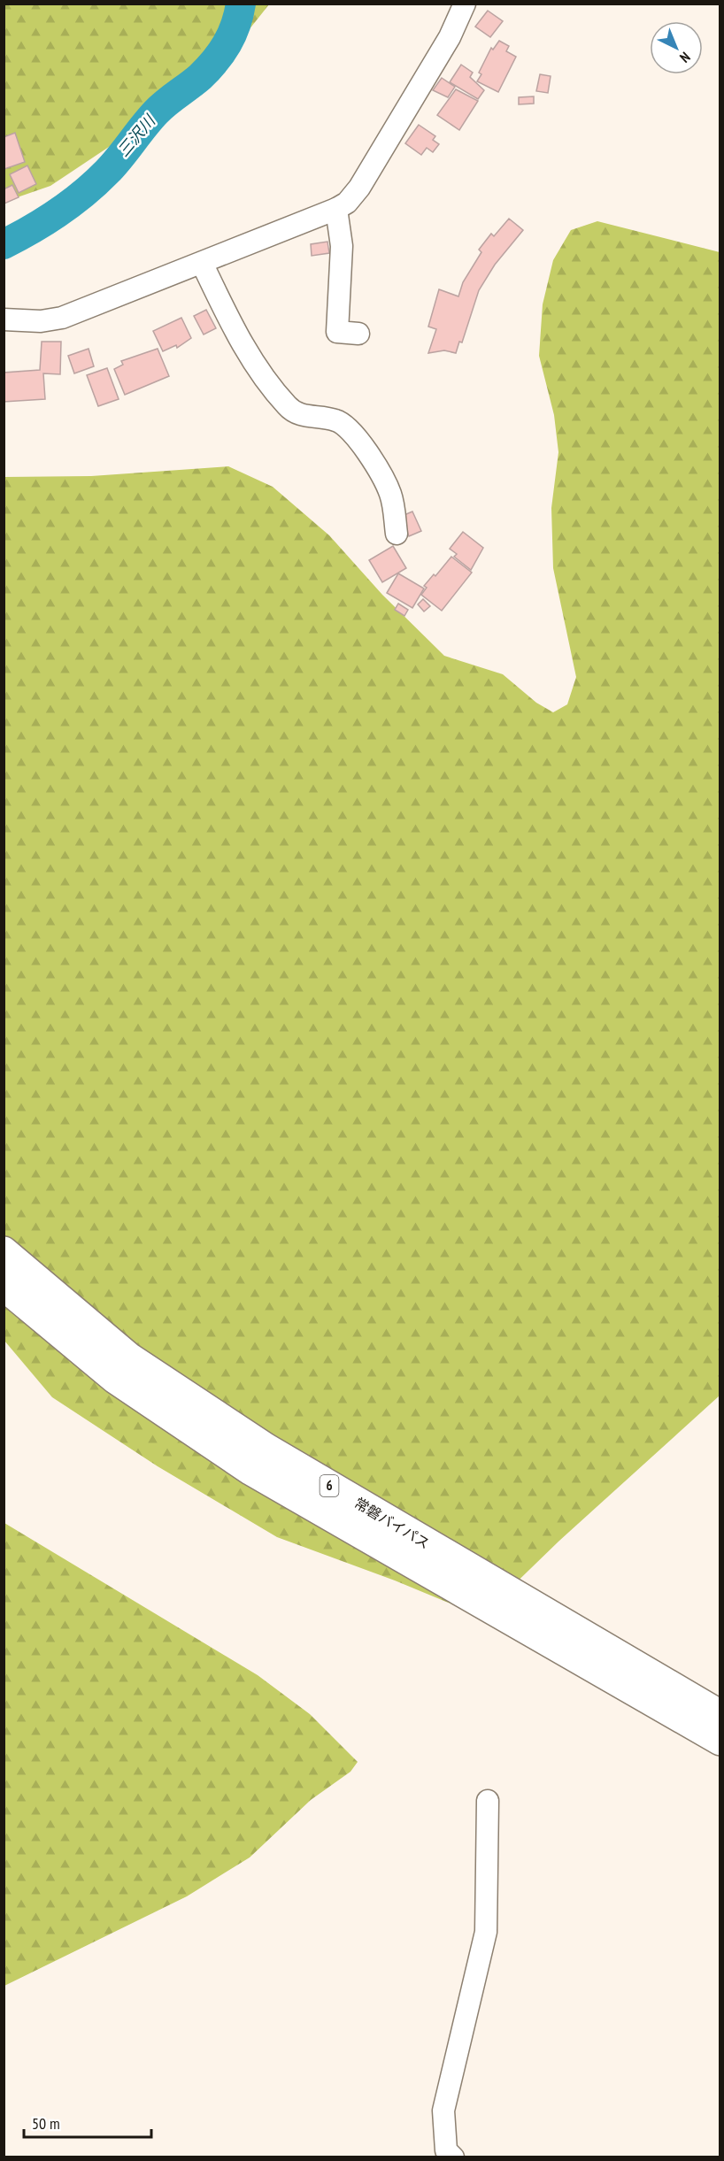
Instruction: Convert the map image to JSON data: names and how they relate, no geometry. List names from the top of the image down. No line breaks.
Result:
{"streets":{"highway":["6","常磐バイパス"]},"water":["三沢川"],"scale_bar":"50 m","north":"bottom right"}
